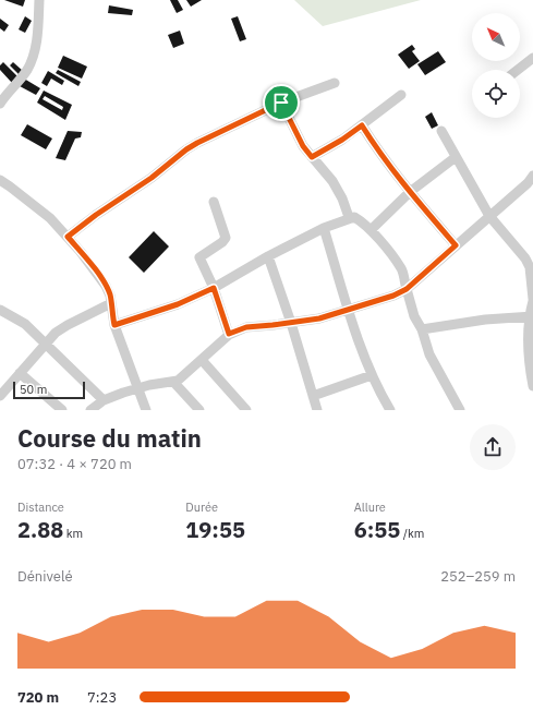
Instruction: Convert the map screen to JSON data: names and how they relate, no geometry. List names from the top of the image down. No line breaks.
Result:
{"scale_bar":"50 m","north":"top left","page":{"scale":"50 m","heading":["Course du matin","07:32 · 4 × 720 m"],"stats":[["Distance","2.88 km"],["Durée","19:55"],["Allure","6:55 /km"]],"chart":["Dénivelé","252–259 m"],"list":[{"name":"720 m","note":"7:23"}]}}
